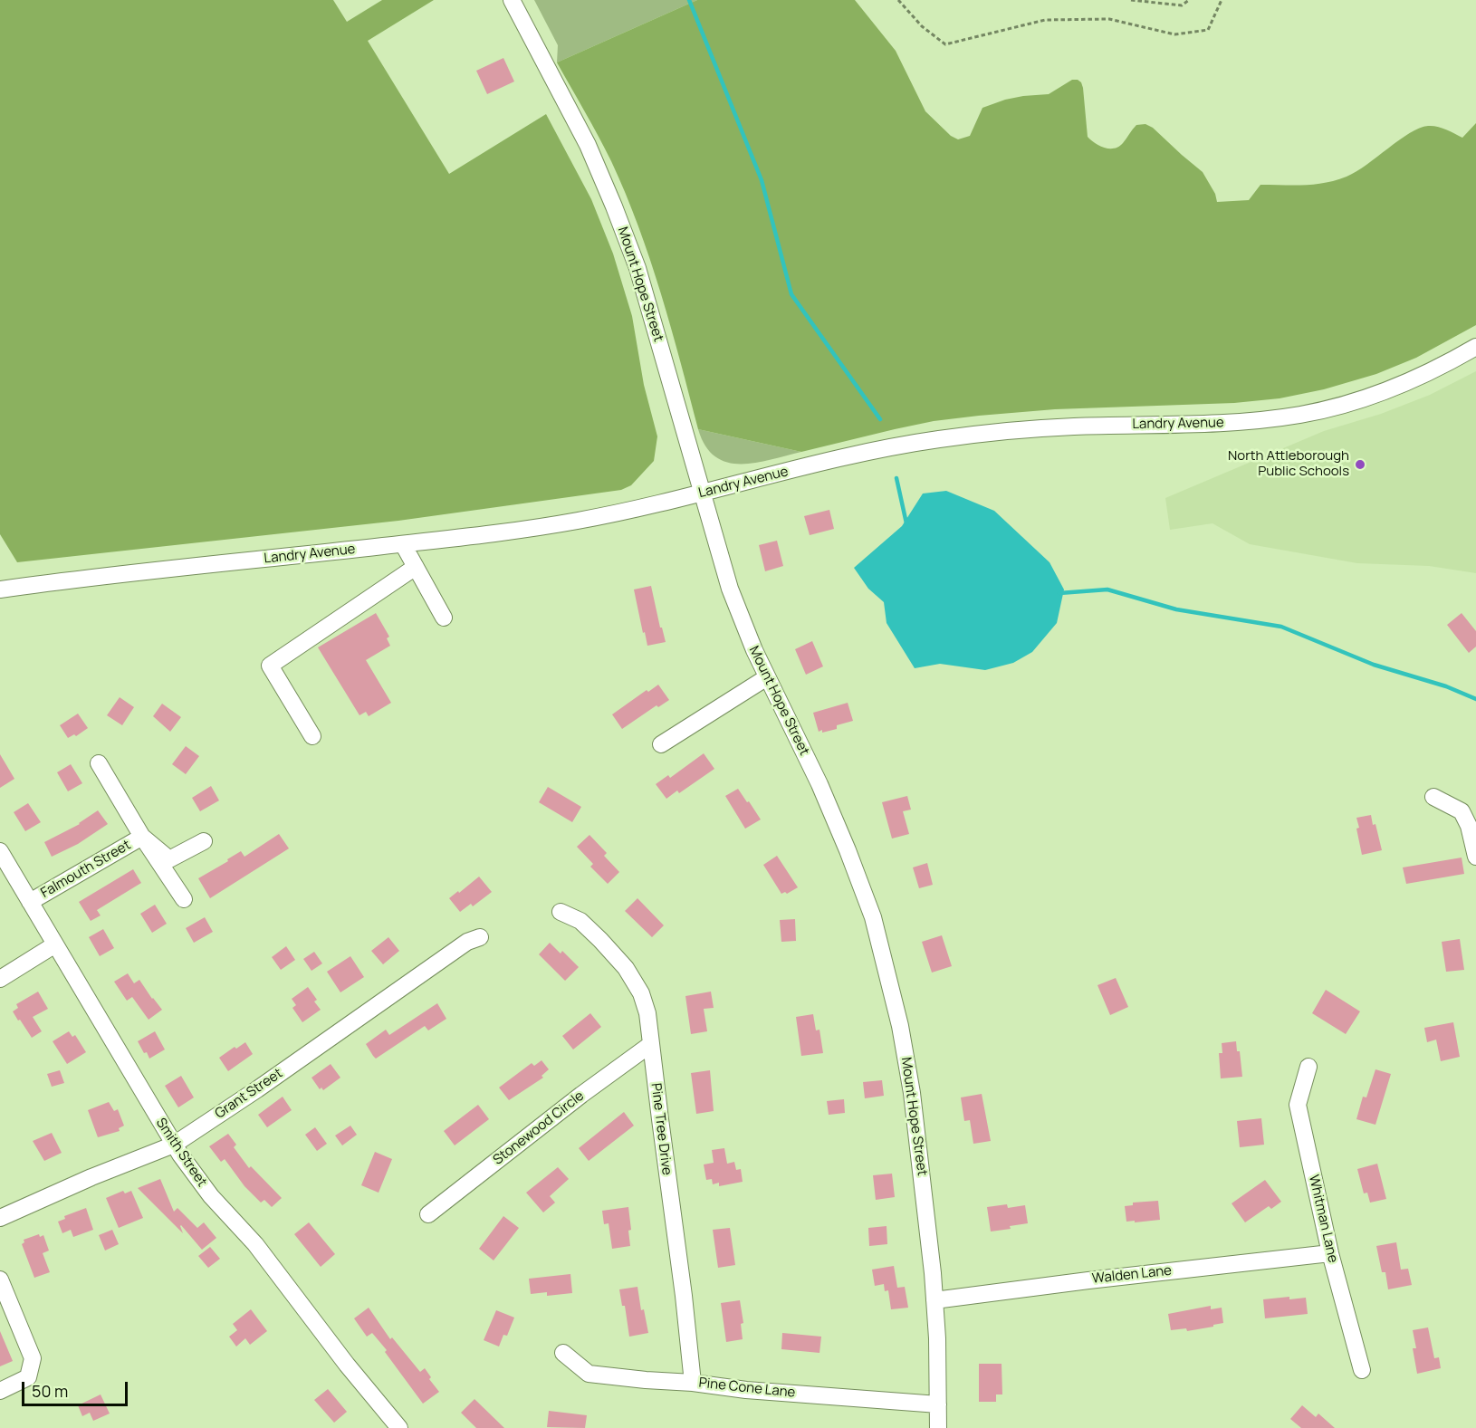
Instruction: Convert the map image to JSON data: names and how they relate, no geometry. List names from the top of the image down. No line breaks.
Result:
{"streets":{"street":["Mount Hope Street","Landry Avenue","Falmouth Street","Grant Street","Stonewood Circle","Pine Tree Drive","Smith Street","Whitman Lane","Walden Lane","Pine Cone Lane"]},"crossings":[["Mount Hope Street","Landry Avenue"],["Mount Hope Street","Walden Lane"],["Mount Hope Street","Pine Cone Lane"],["Falmouth Street","Smith Street"],["Grant Street","Smith Street"],["Stonewood Circle","Pine Tree Drive"],["Pine Tree Drive","Pine Cone Lane"],["Whitman Lane","Walden Lane"]],"places":["North Attleborough Public Schools"],"scale_bar":"50 m"}
